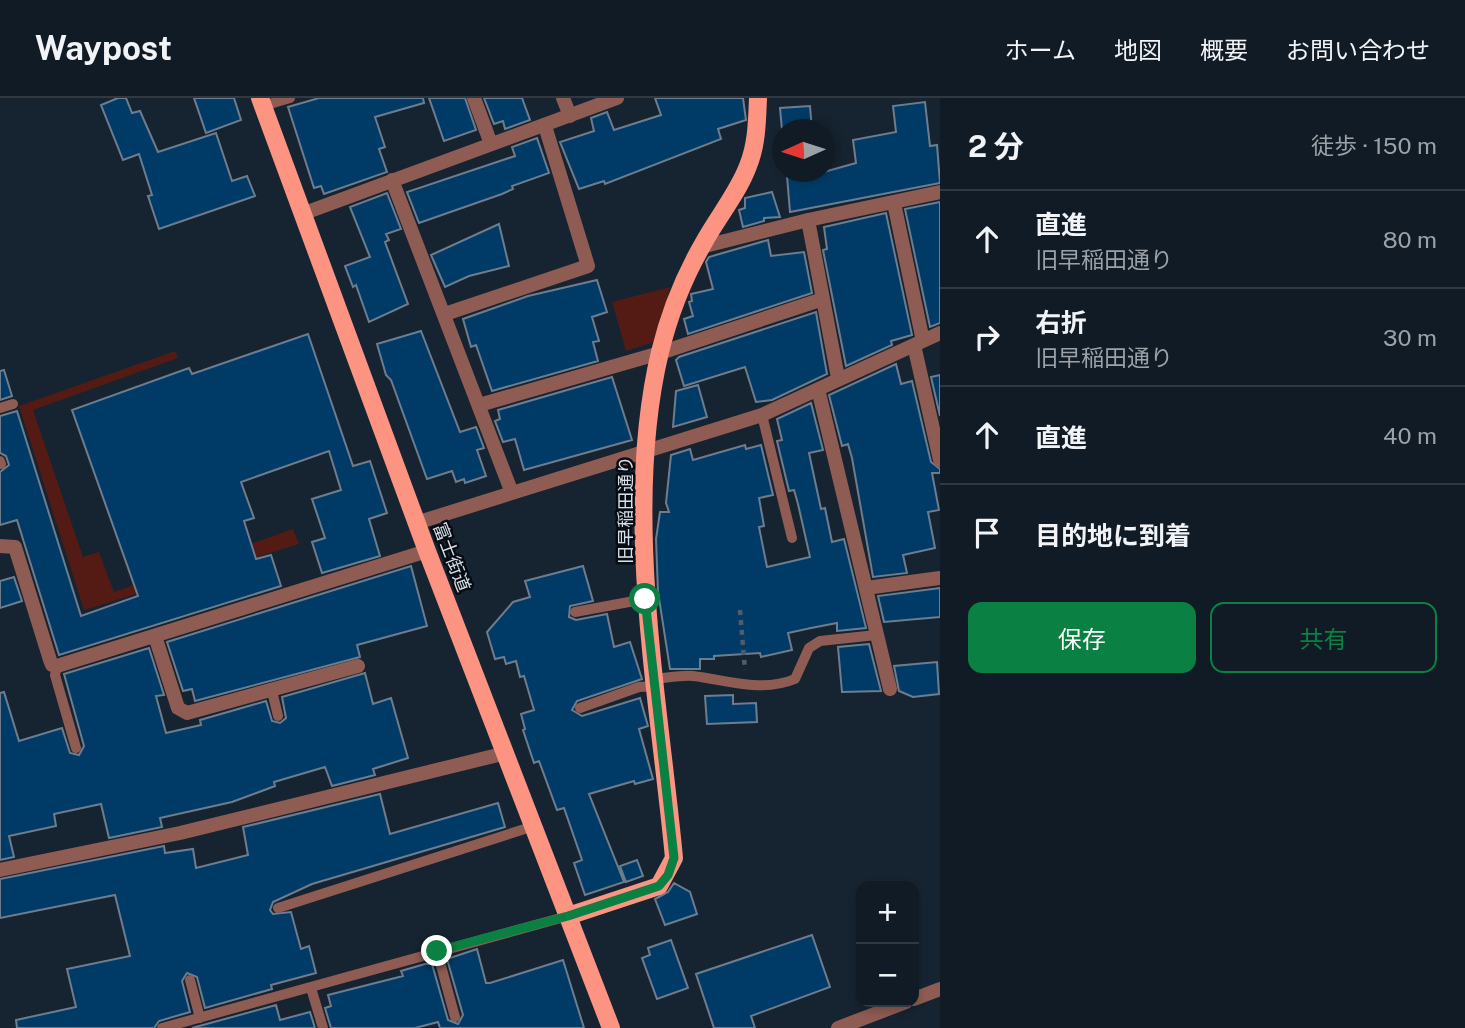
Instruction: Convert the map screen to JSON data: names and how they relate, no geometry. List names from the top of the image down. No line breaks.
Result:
{"streets":{"main road":["旧早稲田通り","富士街道"]},"crossings":[["旧早稲田通り","富士街道"]],"north":"left","page":{"header":"Waypost","nav":["ホーム","地図","概要","お問い合わせ"],"heading":["2 分","徒歩 · 150 m"],"list":[["直進","旧早稲田通り","80 m"],["右折","旧早稲田通り","30 m"],["直進","40 m"],"目的地に到着"],"buttons":["保存","共有"],"map_buttons":["+","−"]}}
